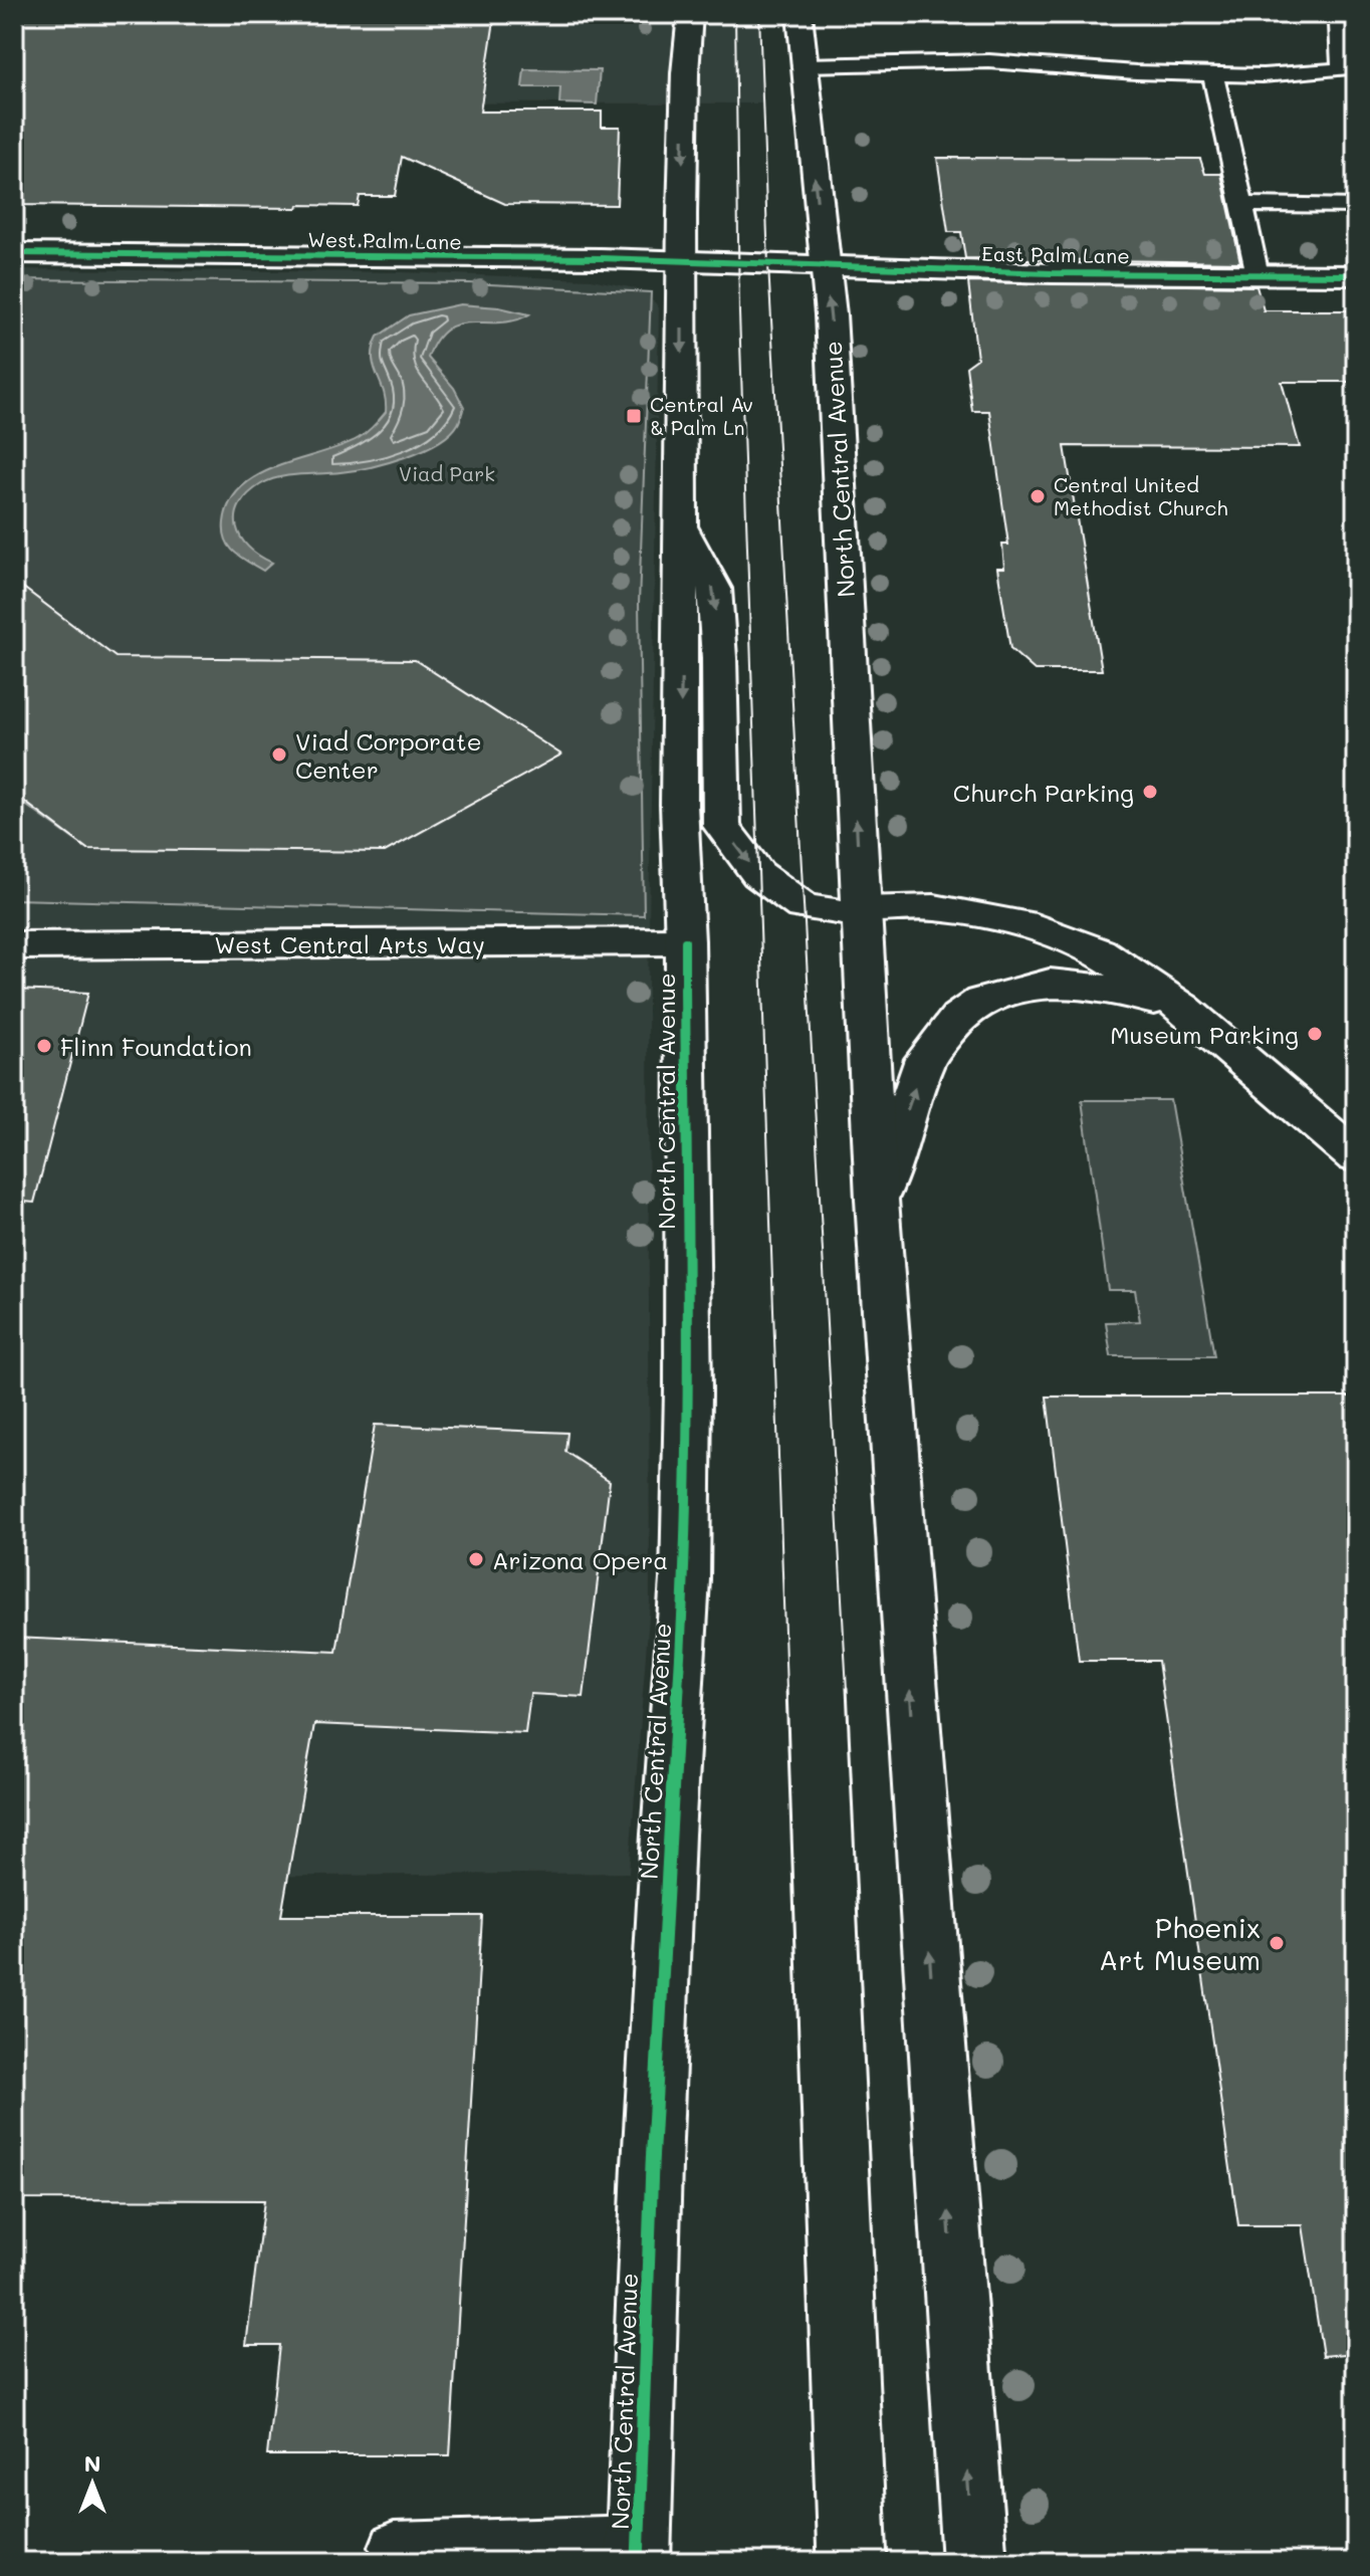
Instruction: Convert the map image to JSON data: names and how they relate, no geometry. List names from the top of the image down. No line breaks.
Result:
{"streets":{"main road":["West Palm Lane","East Palm Lane","North Central Avenue","West Central Arts Way"]},"crossings":[["West Palm Lane","East Palm Lane"],["West Palm Lane","North Central Avenue"],["East Palm Lane","North Central Avenue"],["North Central Avenue","West Central Arts Way"]],"parks":["Viad Park"],"places":{"transit":["Central Av & Palm Ln"],"other":["Central United Methodist Church","Viad Corporate Center","Church Parking","Museum Parking","Flinn Foundation","Arizona Opera","Phoenix Art Museum"]},"north":"top"}
